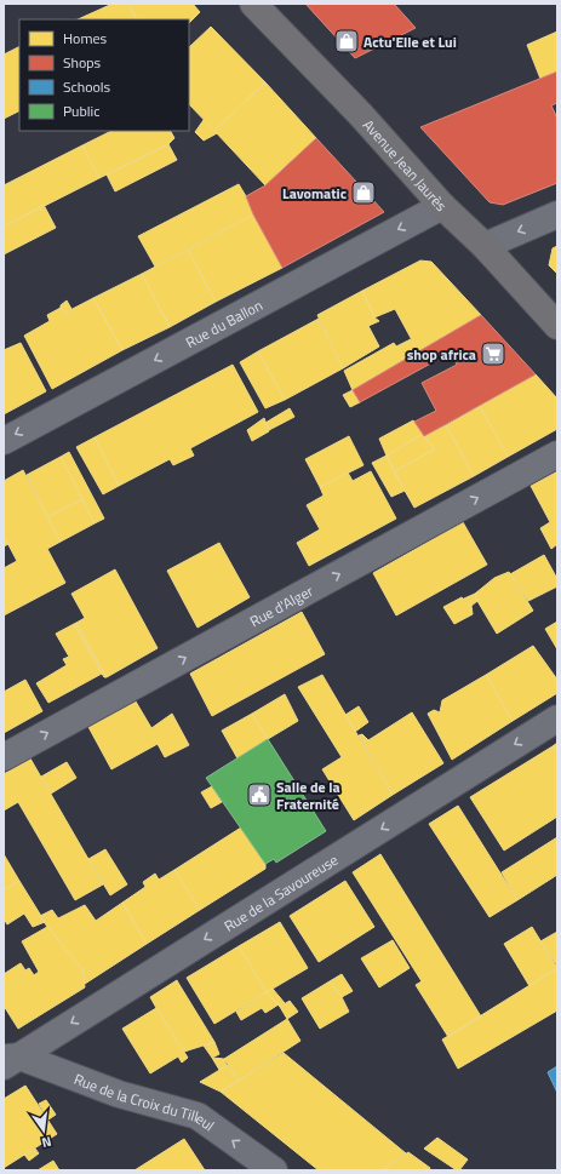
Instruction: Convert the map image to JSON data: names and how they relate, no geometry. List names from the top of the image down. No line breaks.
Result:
{"streets":{"main road":["Avenue Jean Jaurès"],"street":["Rue du Ballon","Rue d'Alger","Rue de la Savoureuse","Rue de la Croix du Tilleul"]},"crossings":[["Avenue Jean Jaurès","Rue du Ballon"],["Rue de la Savoureuse","Rue de la Croix du Tilleul"]],"one_way":["Rue du Ballon","Rue d'Alger","Rue de la Savoureuse","Rue de la Croix du Tilleul"],"places":{"shop":["Actu'Elle et Lui","Lavomatic"],"supermarket":["shop africa"],"public building":["Salle de la Fraternité"]},"legend":["Homes","Shops","Schools","Public"],"north":"bottom"}
